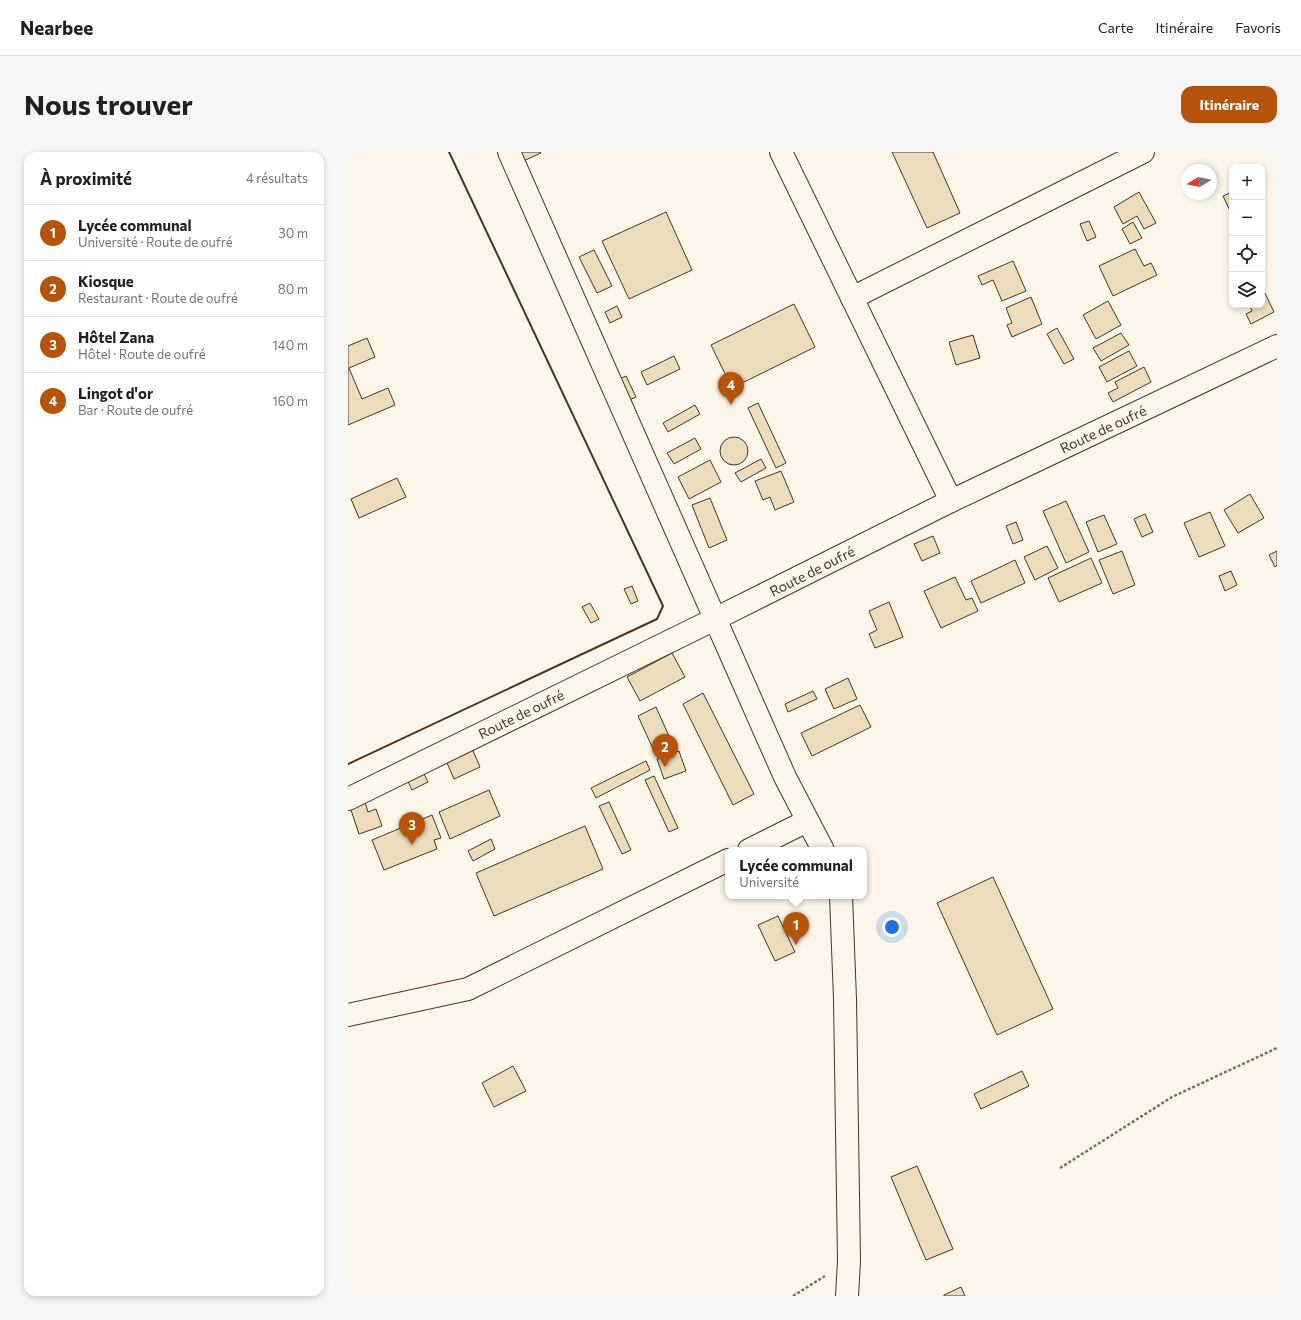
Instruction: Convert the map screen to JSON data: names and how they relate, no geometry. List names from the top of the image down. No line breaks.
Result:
{"streets":{"street":["Route de oufré"]},"north":"left","page":{"header":"Nearbee","nav":["Carte","Itinéraire","Favoris"],"buttons":"Itinéraire","title":"Nous trouver","heading":["À proximité","4 résultats"],"map_buttons":["+","−"],"list":[{"mark":"1","name":"Lycée communal","note":"Université · Route de oufré","value":"30 m"},{"mark":"2","name":"Kiosque","note":"Restaurant · Route de oufré","value":"80 m"},{"mark":"3","name":"Hôtel Zana","note":"Hôtel · Route de oufré","value":"140 m"},{"mark":"4","name":"Lingot d'or","note":"Bar · Route de oufré","value":"160 m"}],"pins":["4","2","3","1"],"popup":["Lycée communal","Université"]}}
